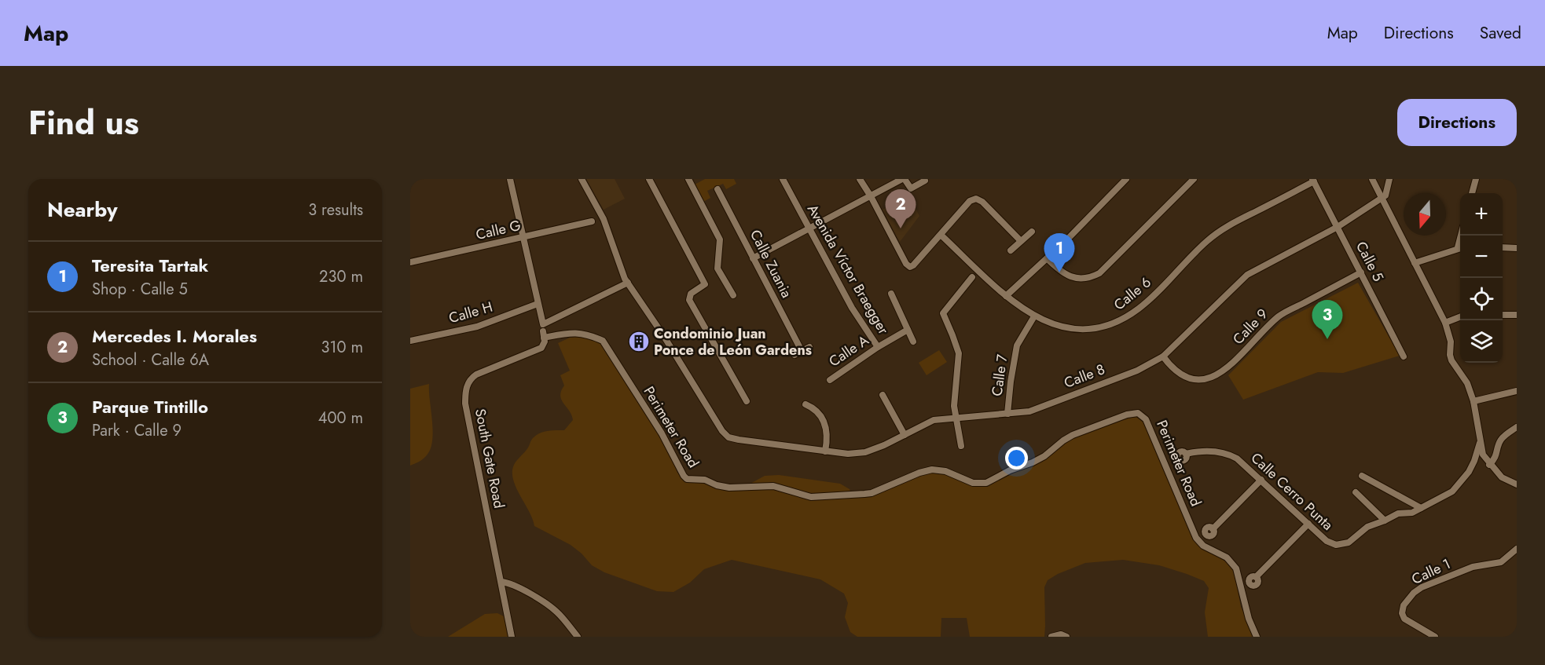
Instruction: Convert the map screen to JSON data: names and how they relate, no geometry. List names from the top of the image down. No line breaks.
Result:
{"streets":{"street":["Calle G","Calle 5","Calle Zuania","Avenida Víctor Braegger","Calle 6","Calle H","Calle 9","Calle A","Calle 7","Calle 8","Perimeter Road","South Gate Road","Calle Cerro Punta","Calle 1"]},"crossings":[["Calle 5","Calle 6"],["Calle 5","Calle 9"],["Calle 5","Calle 8"],["Avenida Víctor Braegger","Calle A"],["Calle 6","Calle 7"],["Calle 9","Calle 8"],["Calle 7","Calle 8"],["Perimeter Road","South Gate Road"]],"places":{"building":["Condominio Juan Ponce de León Gardens"]},"north":"bottom","page":{"header":"Map","nav":["Map","Directions","Saved"],"title":"Find us","buttons":"Directions","heading":["Nearby","3 results"],"pins":["2","1","3"],"map_buttons":["+","−"],"list":[{"mark":"1","name":"Teresita Tartak","note":"Shop · Calle 5","value":"230 m"},{"mark":"2","name":"Mercedes I. Morales","note":"School · Calle 6A","value":"310 m"},{"mark":"3","name":"Parque Tintillo","note":"Park · Calle 9","value":"400 m"}]}}
